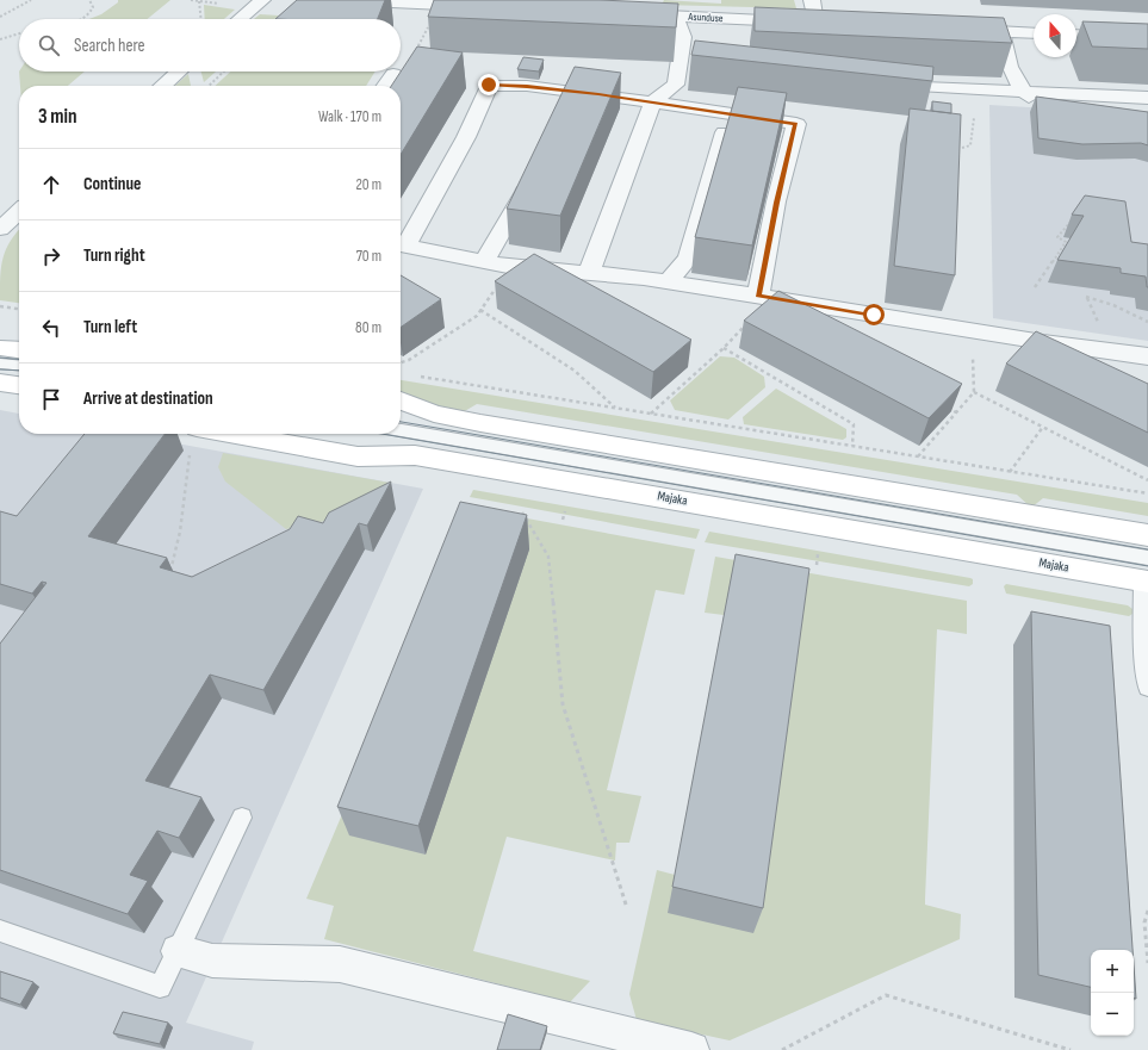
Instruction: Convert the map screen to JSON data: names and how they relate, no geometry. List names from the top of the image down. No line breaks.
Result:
{"streets":{"street":["Asunduse","Majaka"]},"north":"top","page":{"search":"Search here","heading":["3 min","Walk · 170 m"],"list":[["Continue","20 m"],["Turn right","70 m"],["Turn left","80 m"],"Arrive at destination"],"map_buttons":["+","−"]}}
